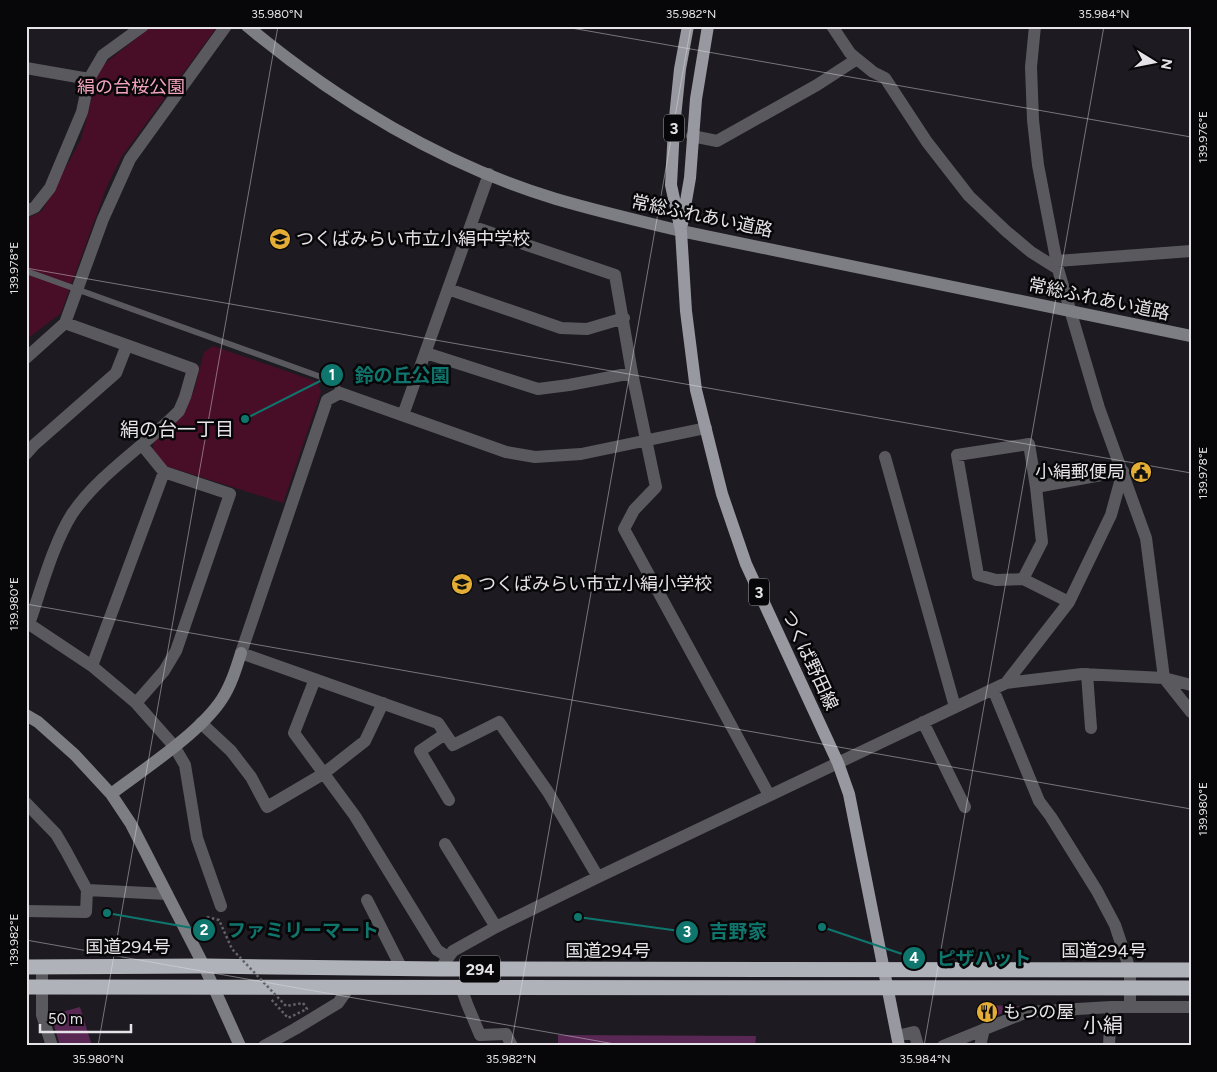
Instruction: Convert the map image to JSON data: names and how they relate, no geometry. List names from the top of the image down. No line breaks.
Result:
{"streets":{"highway":["国道294号","294"],"main road":["3","つくば野田線"],"street":["常総ふれあい道路"]},"crossings":[["常総ふれあい道路","つくば野田線"],["つくば野田線","国道294号"]],"districts":["絹の台一丁目","小絹"],"parks":["絹の台桜公園"],"places":{"school or university":["つくばみらい市立小絹中学校","つくばみらい市立小絹小学校"],"other":["鈴の丘公園","ファミリーマート","吉野家","ピザハット"],"public building":["小絹郵便局"],"restaurant":["もつの屋"]},"scale_bar":"50 m","north":"right","coordinates":["35.980°N","35.982°N","35.984°N","139.976°E","139.978°E","139.980°E","139.982°E"]}
